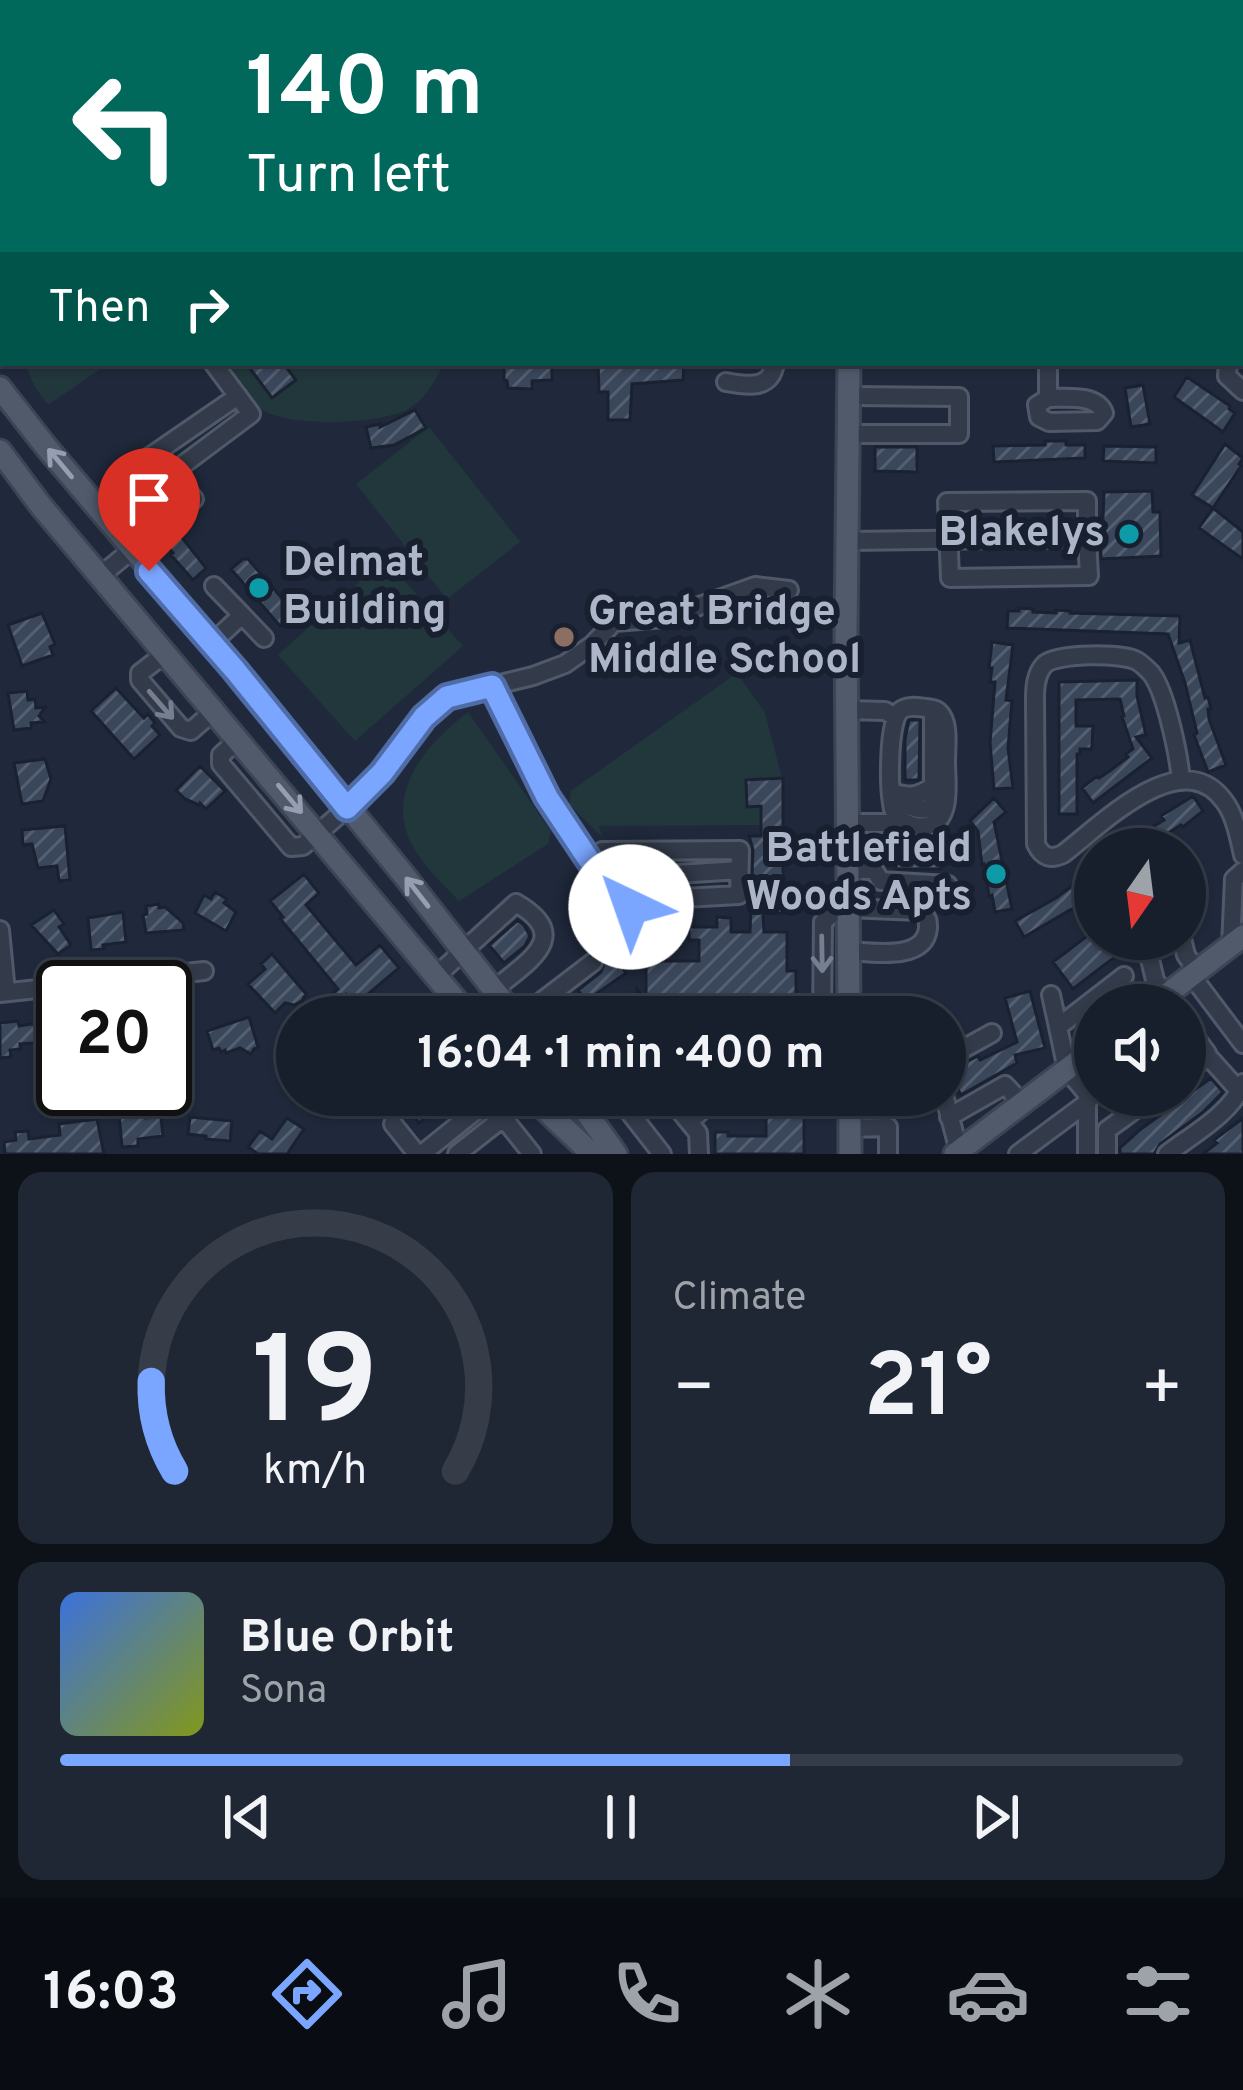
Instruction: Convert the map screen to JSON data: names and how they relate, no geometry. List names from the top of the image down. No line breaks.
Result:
{"places":["Blakelys","Delmat Building","Great Bridge Middle School","Battlefield Woods Apts"],"north":"bottom","page":{"turn":["140 m","Turn left"],"then":"Then","limit":"20","trip":"16:04 · 1 min · 400 m","tile":"Climate","heat":["−","21°","+"],"song":["Blue Orbit","Sona"],"tabs":"16:03","gauge":["19","km/h"]}}
